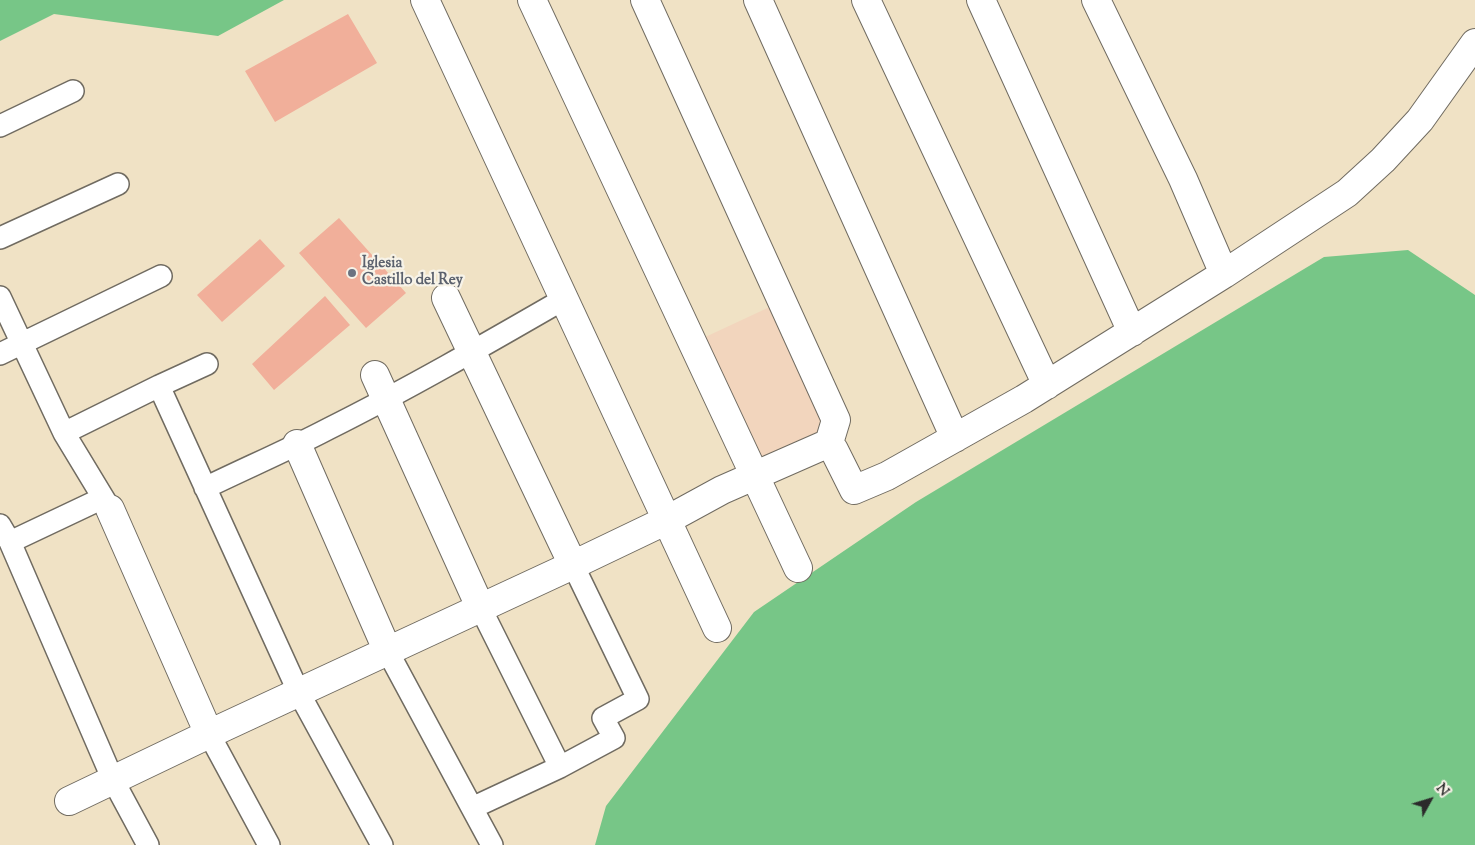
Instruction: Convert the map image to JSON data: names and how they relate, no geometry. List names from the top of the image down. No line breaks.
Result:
{"places":["Iglesia Castillo del Rey"],"north":"top right"}
